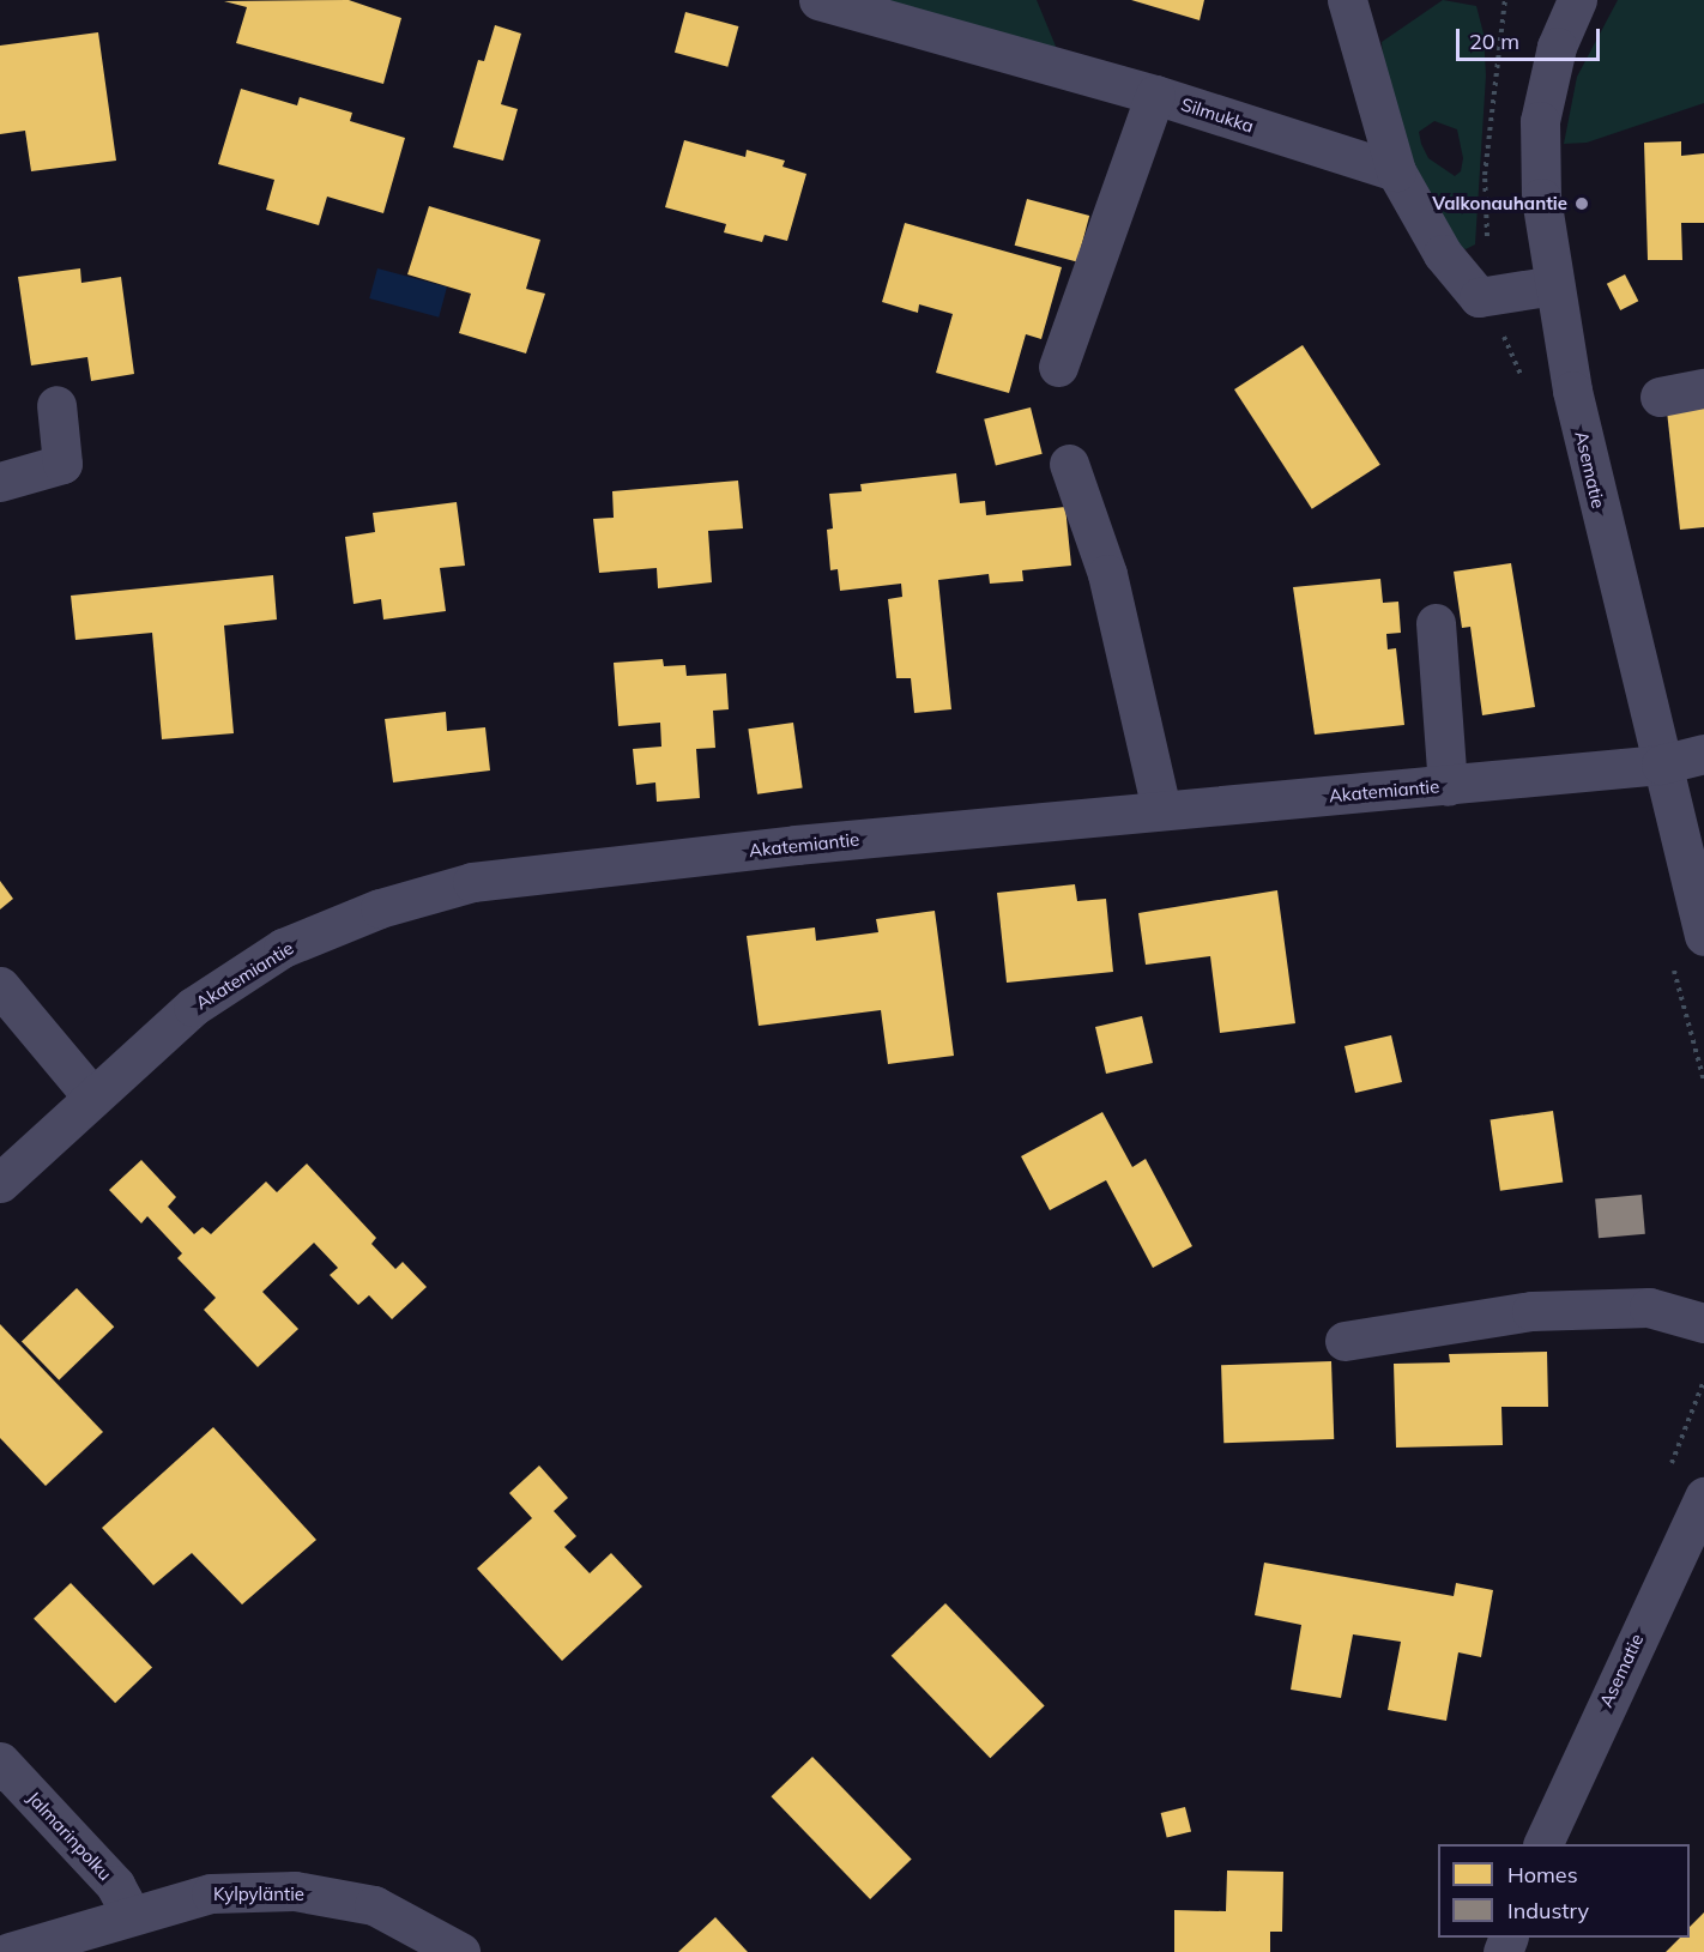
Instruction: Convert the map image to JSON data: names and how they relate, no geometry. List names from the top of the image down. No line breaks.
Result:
{"streets":{"street":["Silmukka","Asematie","Akatemiantie","Jalmarinpolku","Kylpyläntie"]},"crossings":[["Asematie","Akatemiantie"],["Jalmarinpolku","Kylpyläntie"]],"places":["Valkonauhantie"],"legend":["Homes","Industry"],"scale_bar":"20 m"}
